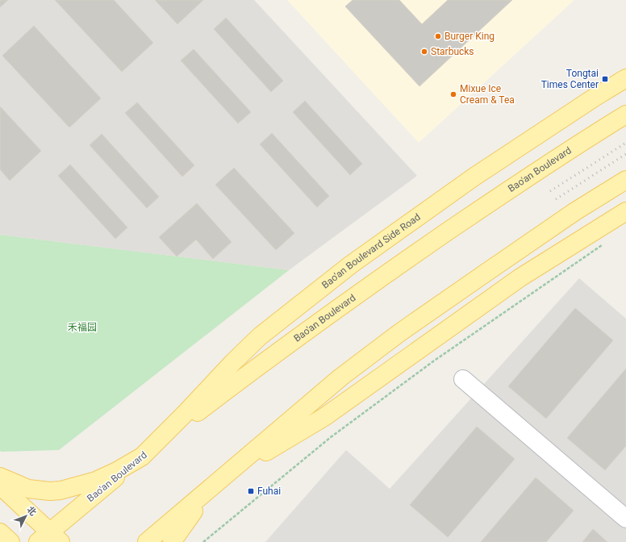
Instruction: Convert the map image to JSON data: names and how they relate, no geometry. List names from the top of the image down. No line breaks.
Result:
{"streets":{"main road":["Bao'an Boulevard","Bao'an Boulevard Side Road"]},"crossings":[["Bao'an Boulevard","Bao'an Boulevard Side Road"]],"parks":["禾福园"],"places":{"other":["Burger King","Starbucks","Mixue Ice Cream & Tea"],"transit":["Tongtai Times Center","Fuhai"]},"north":"top right"}
